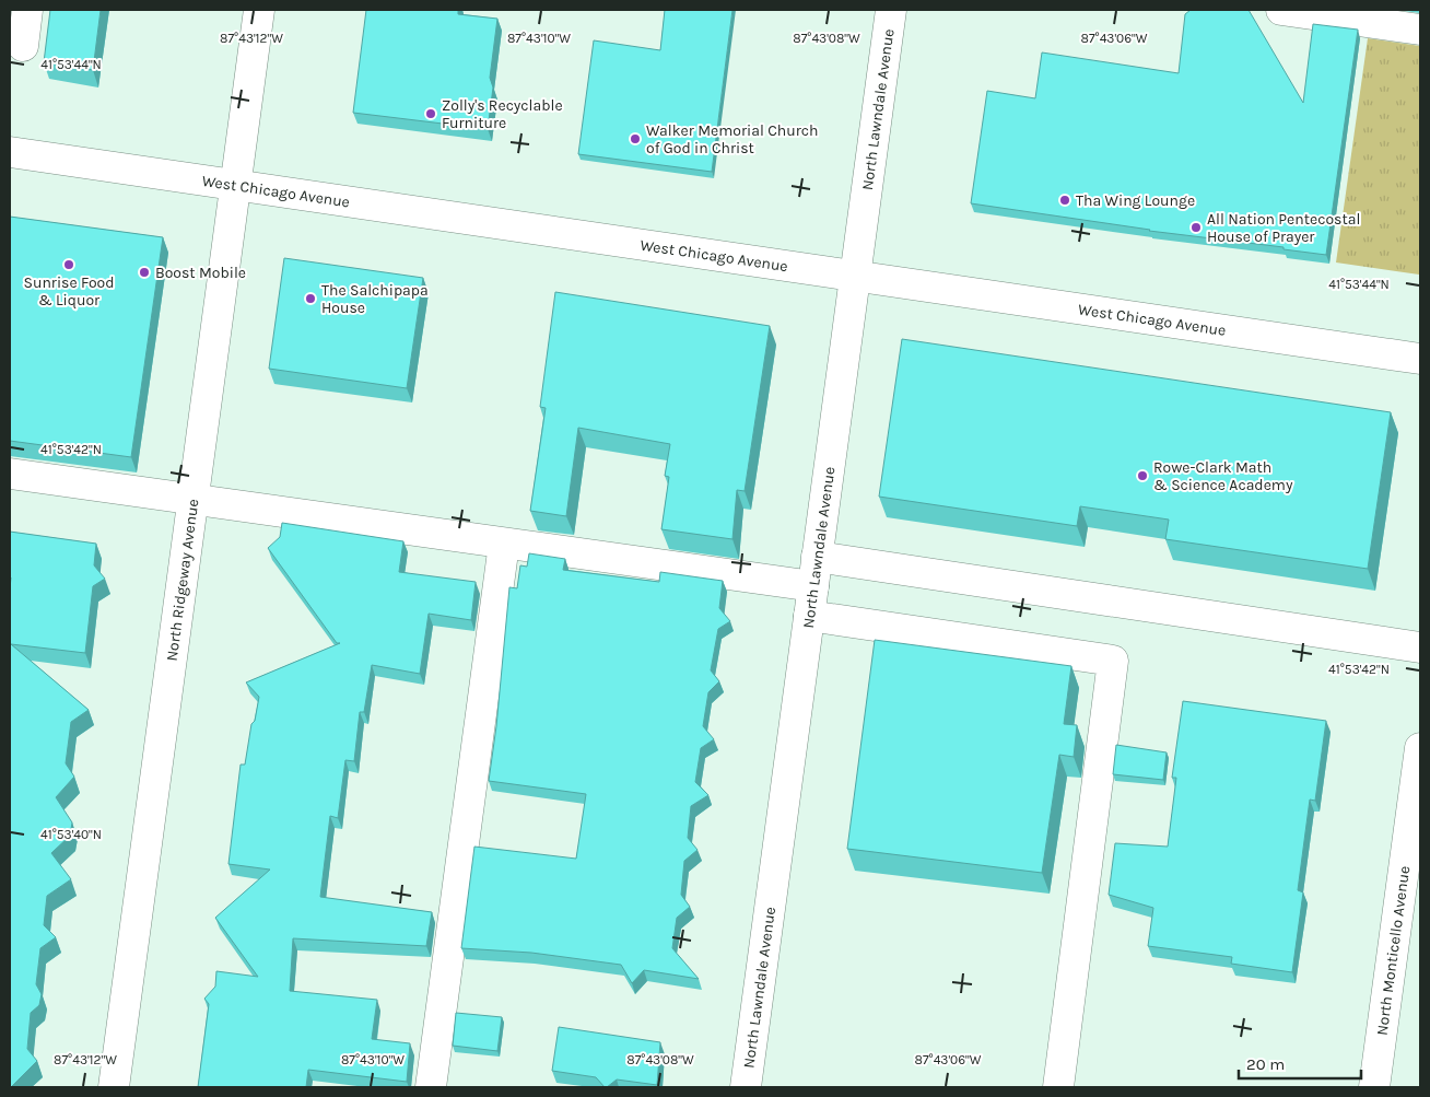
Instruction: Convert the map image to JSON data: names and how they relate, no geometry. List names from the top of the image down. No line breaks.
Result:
{"streets":{"street":["North Lawndale Avenue","West Chicago Avenue","North Ridgeway Avenue","North Monticello Avenue"]},"crossings":[["North Lawndale Avenue","West Chicago Avenue"],["West Chicago Avenue","North Ridgeway Avenue"]],"places":["Zolly's Recyclable Furniture","Walker Memorial Church of God in Christ","Tha Wing Lounge","All Nation Pentecostal House of Prayer","Sunrise Food & Liquor","Boost Mobile","The Salchipapa House","Rowe-Clark Math & Science Academy"],"scale_bar":"20 m","coordinates":["87°43'10\"W","87°43'08\"W","87°43'06\"W","87°43'12\"W","41°53'44\"N","41°53'42\"N","41°53'40\"N"]}
